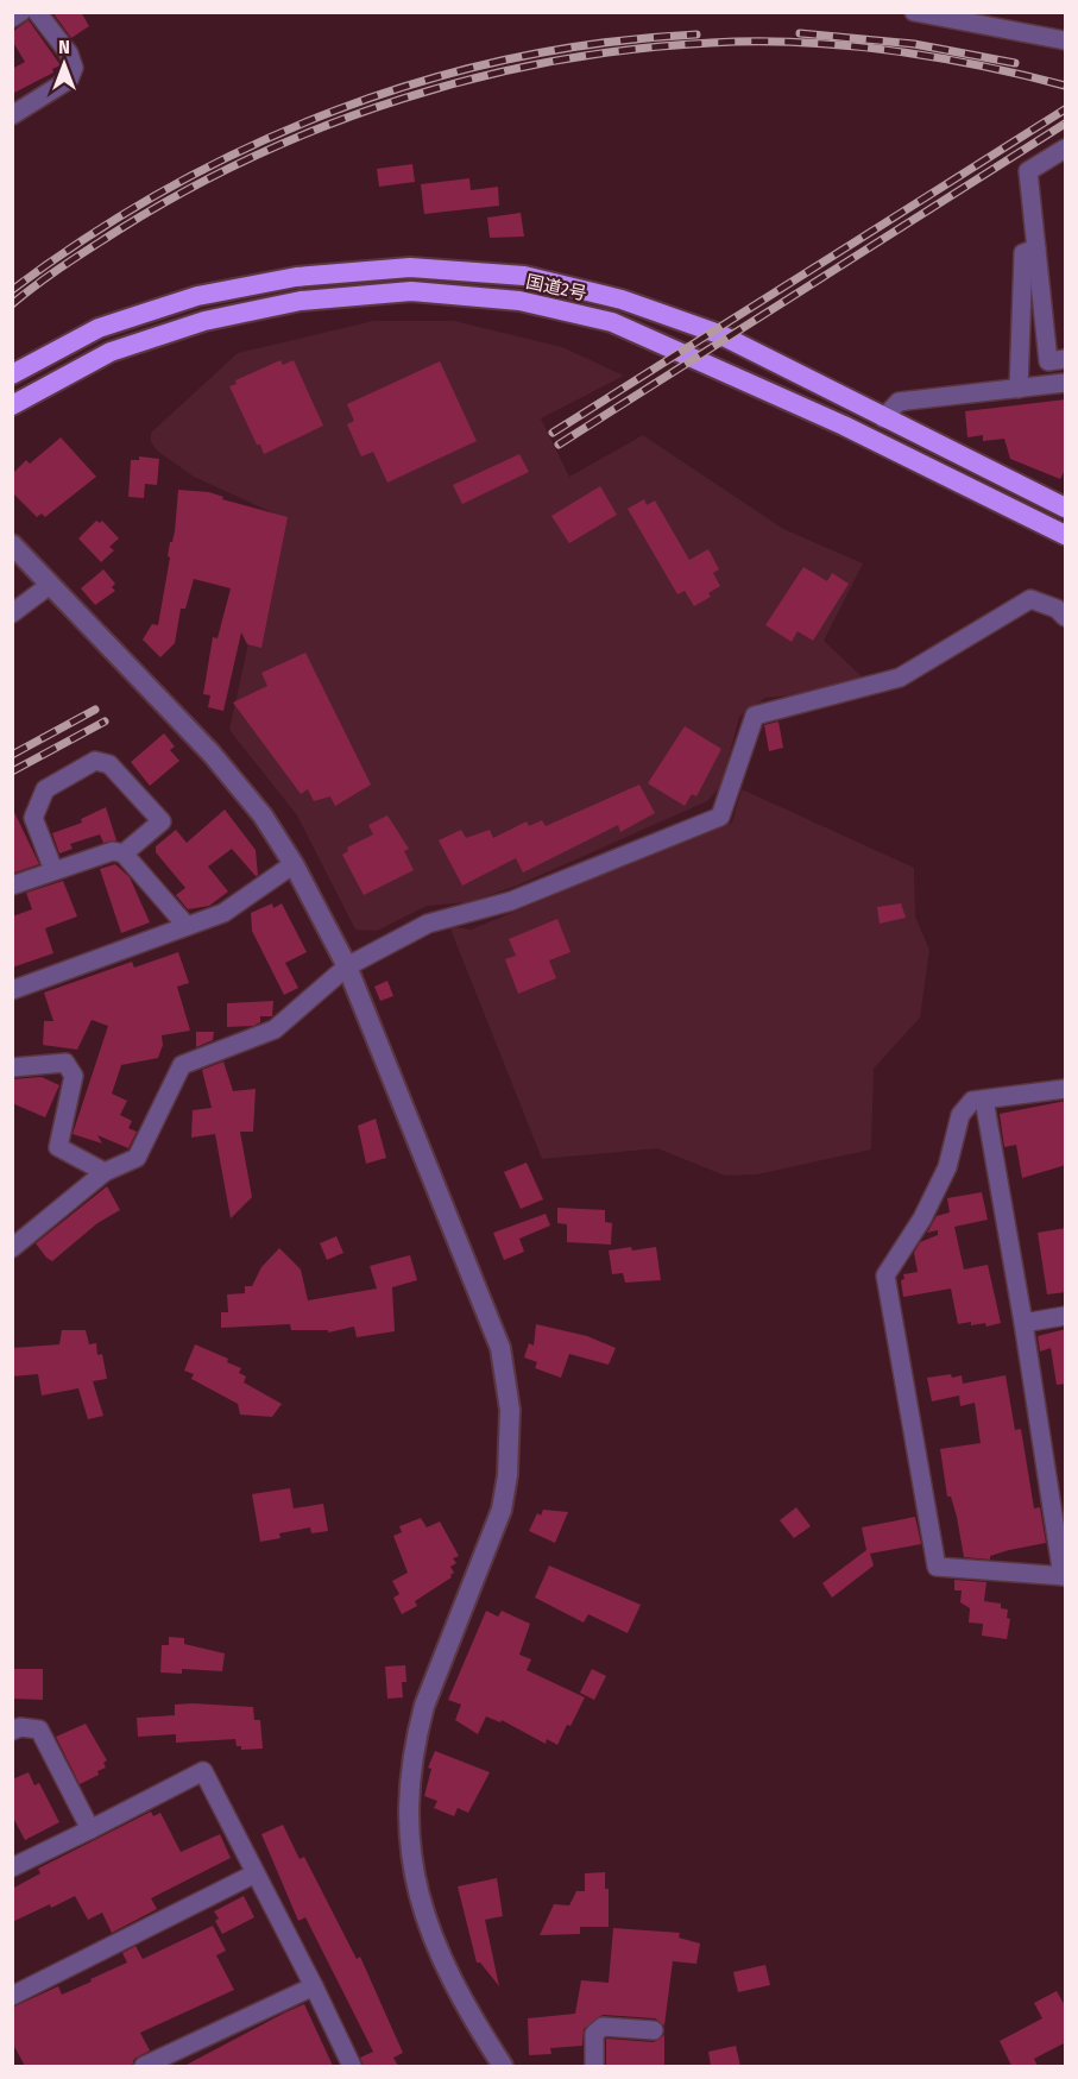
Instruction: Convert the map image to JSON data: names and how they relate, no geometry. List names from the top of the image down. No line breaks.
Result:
{"streets":{"highway":["国道2号"]},"north":"top"}
